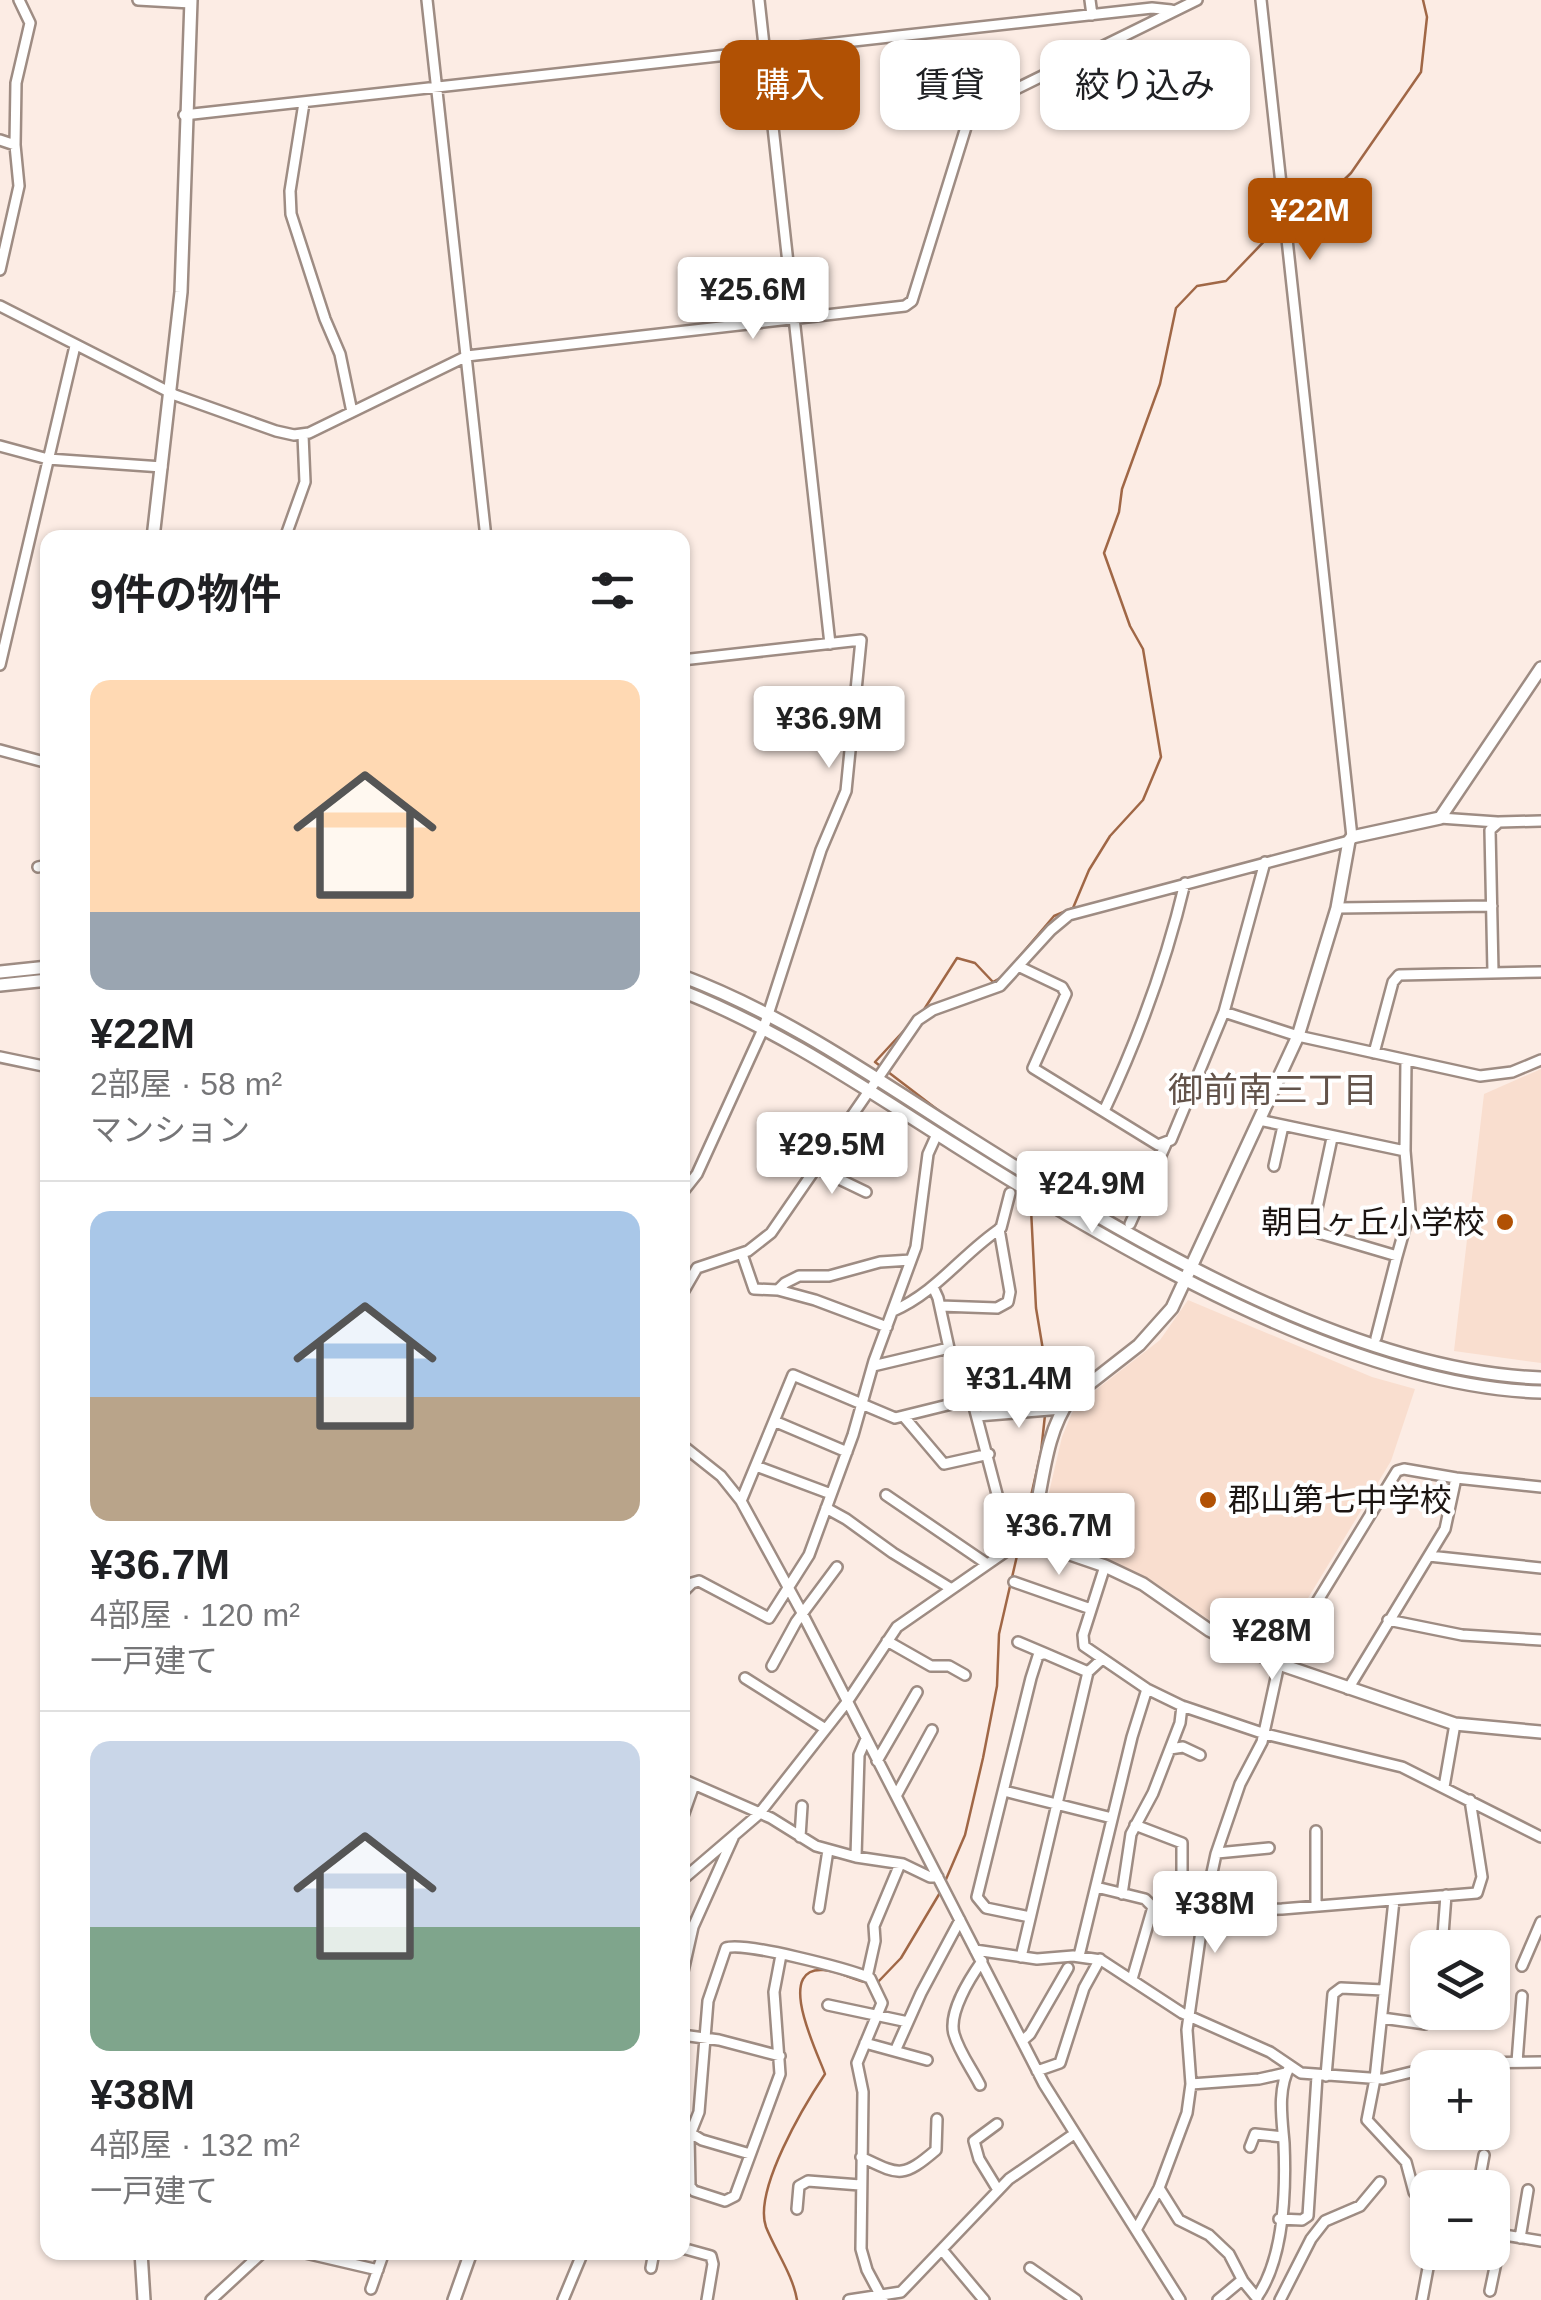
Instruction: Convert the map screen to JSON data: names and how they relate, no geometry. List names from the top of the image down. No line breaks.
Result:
{"districts":["御前南三丁目"],"places":["朝日ヶ丘小学校","郡山第七中学校"],"page":{"chip":["購入","賃貸","絞り込み"],"price":["¥22M","¥25.6M","¥36.9M","¥29.5M","¥24.9M","¥31.4M","¥36.7M","¥28M","¥38M"],"heading":"9件の物件","list":[{"name":"¥22M","note":"2部屋 · 58 m² · マンション"},{"name":"¥36.7M","note":"4部屋 · 120 m² · 一戸建て"},{"name":"¥38M","note":"4部屋 · 132 m² · 一戸建て"}],"map_buttons":["+","−"]}}
